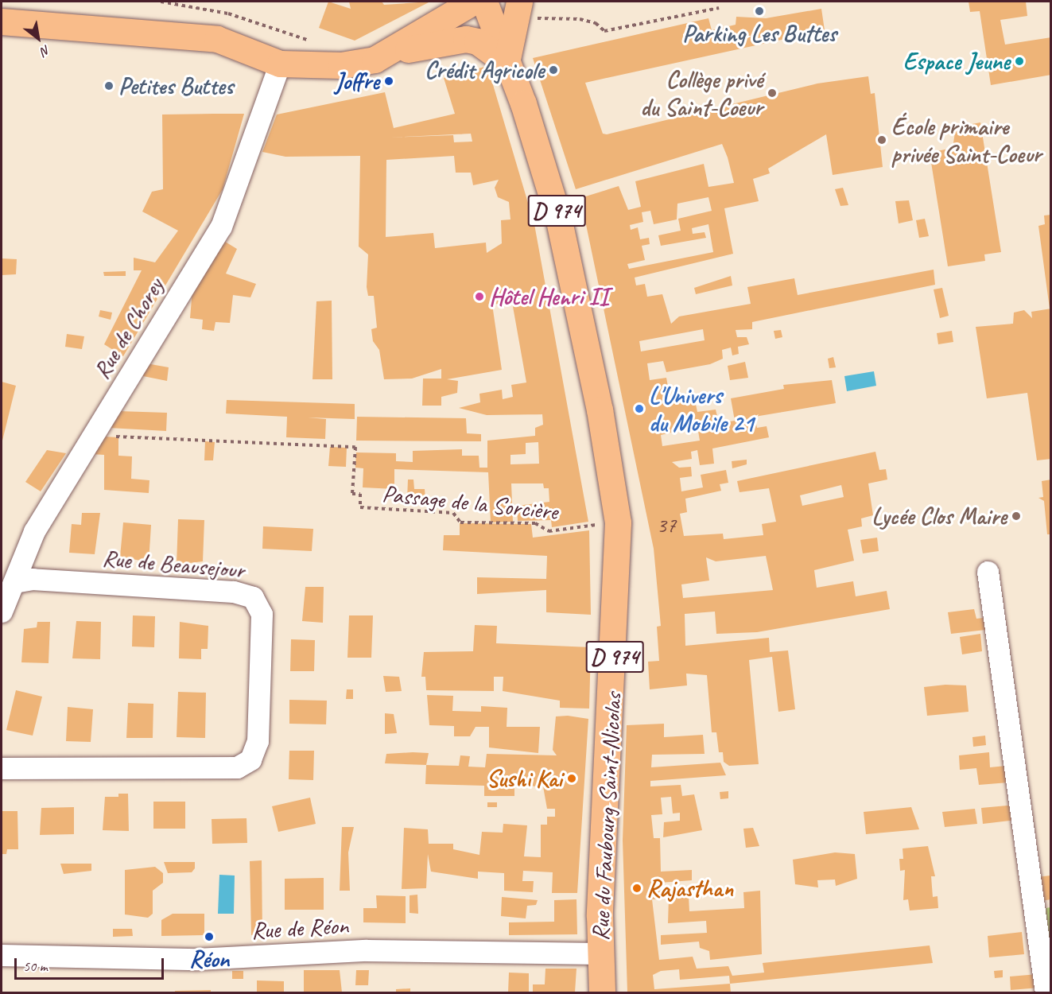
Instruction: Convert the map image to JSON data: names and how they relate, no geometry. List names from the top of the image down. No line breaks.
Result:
{"streets":{"main road":["D 974","Rue du Faubourg Saint-Nicolas"],"street":["Rue de Chorey","Rue de Beausejour","Rue de Réon"],"path":["Passage de la Sorcière"]},"crossings":[["Rue de Chorey","Passage de la Sorcière"],["Rue de Chorey","Rue de Beausejour"],["Passage de la Sorcière","Rue du Faubourg Saint-Nicolas"],["Rue du Faubourg Saint-Nicolas","Rue de Réon"]],"places":["Parking Les Buttes","Espace Jeune","Crédit Agricole","Joffre","Petites Buttes","Collège privé du Saint-Coeur","École primaire privée Saint-Coeur","Hôtel Henri II","L'Univers du Mobile 21","Lycée Clos Maire","Sushi Kai","Rajasthan","Réon"],"house_numbers":["37"],"scale_bar":"50 m","north":"bottom right"}
